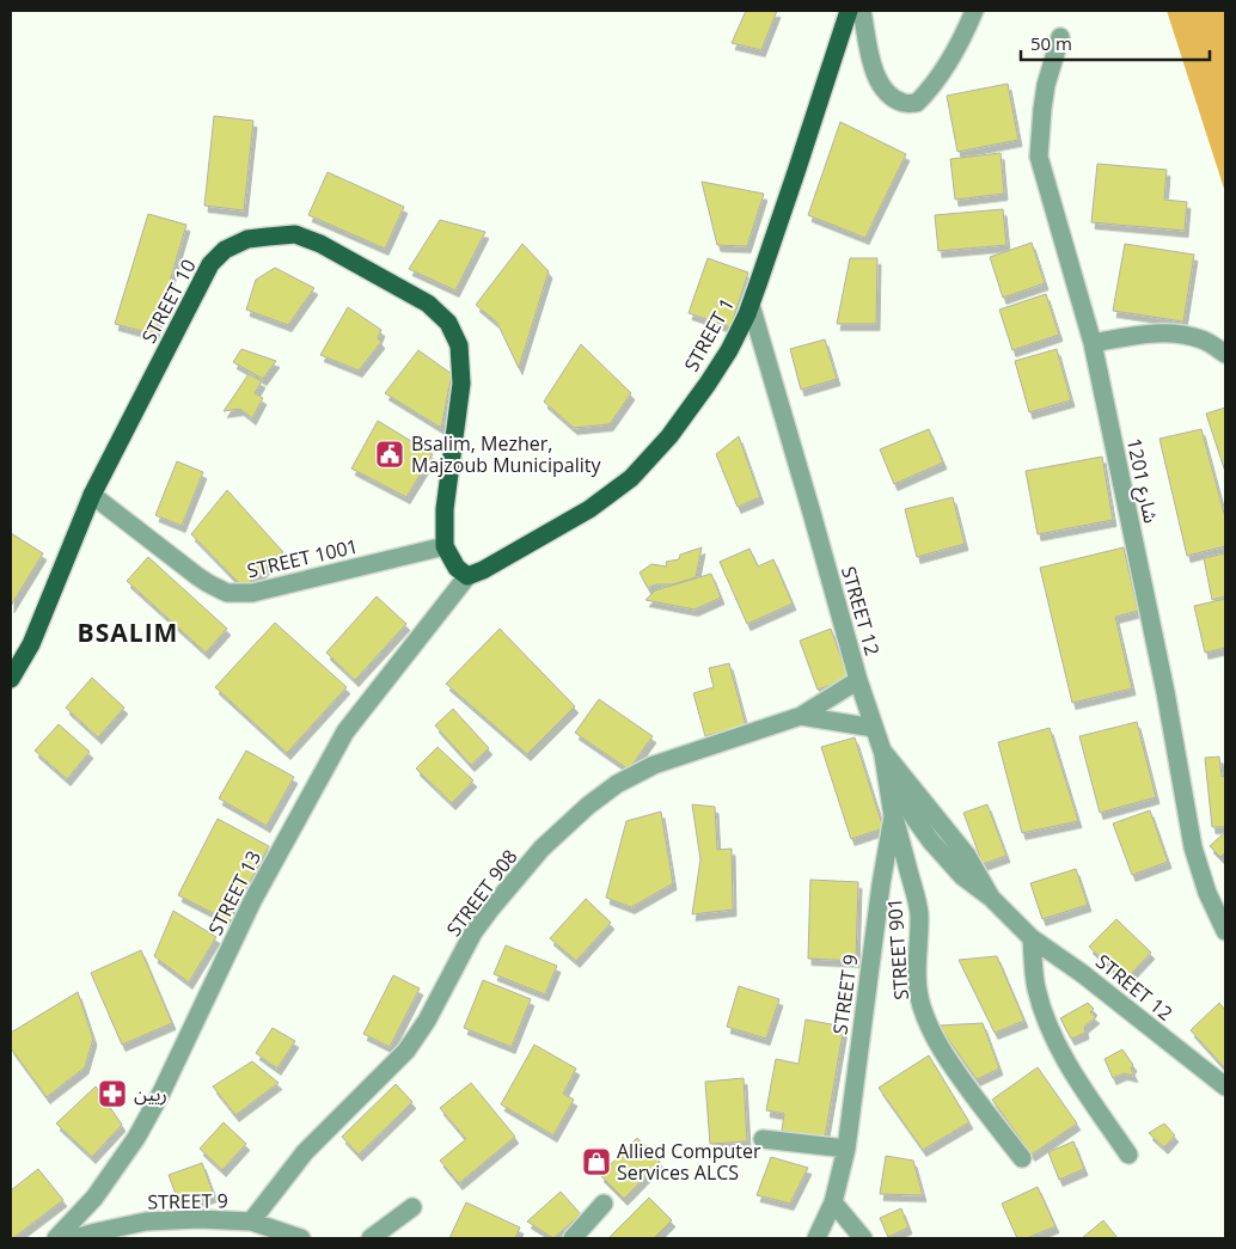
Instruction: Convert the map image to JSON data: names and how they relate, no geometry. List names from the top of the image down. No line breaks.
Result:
{"streets":{"main road":["STREET 10","STREET 1"],"street":["شارع 1201","STREET 1001","STREET 12","STREET 13","STREET 908","STREET 901","STREET 9"]},"crossings":[["STREET 10","STREET 1001"],["STREET 1","STREET 12"],["STREET 1","STREET 13"],["STREET 12","STREET 908"],["STREET 12","STREET 9"],["STREET 908","STREET 9"],["STREET 901","STREET 9"]],"districts":["BSALIM"],"places":{"public building":["Bsalim, Mezher, Majzoub Municipality"],"pharmacy":["ريين"],"shop":["Allied Computer Services ALCS"]},"scale_bar":"50 m"}
